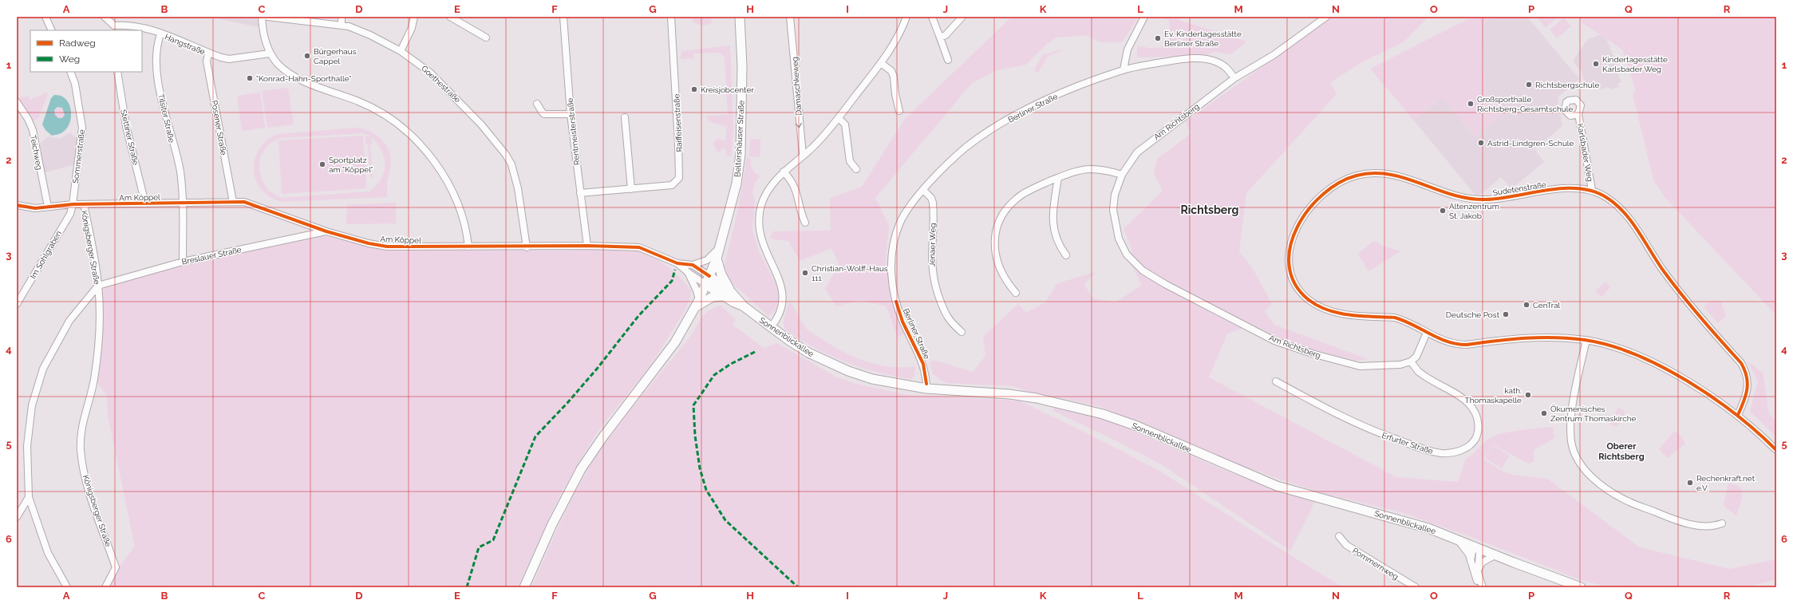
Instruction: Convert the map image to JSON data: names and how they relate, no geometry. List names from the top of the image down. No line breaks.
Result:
{"streets":{"main road":["Beltershäuser Straße","Sonnenblickallee"],"street":["Hangstraße","Goethestraße","Damaschkeweg","Berliner Straße","Tilsiter Straße","Am Richtsberg","Raiffeisenstraße","Posener Straße","Rentmeisterstraße","Stettiner Straße","Teichweg","Karlsbader Weg","Sommerstraße","Sudetenstraße","Am Köppel","Jenaer Weg","Königsberger Straße","Im Sohlgraben","Breslauer Straße","Erfurter Straße","Pommernweg"]},"crossings":[["Hangstraße","Tilsiter Straße"],["Hangstraße","Posener Straße"],["Goethestraße","Am Köppel"],["Berliner Straße","Am Richtsberg"],["Berliner Straße","Jenaer Weg"],["Berliner Straße","Sonnenblickallee"],["Tilsiter Straße","Am Köppel"],["Tilsiter Straße","Breslauer Straße"],["Am Richtsberg","Erfurter Straße"],["Raiffeisenstraße","Rentmeisterstraße"],["Posener Straße","Am Köppel"],["Rentmeisterstraße","Am Köppel"],["Stettiner Straße","Am Köppel"],["Beltershäuser Straße","Am Köppel"],["Beltershäuser Straße","Sonnenblickallee"],["Teichweg","Am Köppel"],["Karlsbader Weg","Sudetenstraße"],["Sommerstraße","Am Köppel"],["Sommerstraße","Im Sohlgraben"],["Am Köppel","Königsberger Straße"],["Am Köppel","Im Sohlgraben"],["Am Köppel","Breslauer Straße"],["Am Köppel","Sonnenblickallee"],["Königsberger Straße","Breslauer Straße"]],"one_way":["Damaschkeweg"],"districts":["Richtsberg","Oberer Richtsberg"],"places":["Ev. Kindertagesstätte Berliner Straße","Bürgerhaus Cappel","Kindertagesstätte Karlsbader Weg","\"Konrad-Hahn-Sporthalle\"","Richtsbergschule","Kreisjobcenter","Großsporthalle Richtsberg-Gesamtschule","Astrid-Lindgren-Schule","Sportplatz am \"Köppel\"","Altenzentrum St. Jakob","Christian-Wolff-Haus 111","CenTral","Deutsche Post","kath. Thomaskapelle","Ökumenisches Zentrum Thomaskirche","Rechenkraft.net e.V."],"legend":["Radweg","Weg"],"grid":{"columns":["A","B","C","D","E","F","G","H","I","J","K","L","M","N","O","P","Q","R"],"rows":["1","2","3","4","5","6"]}}
